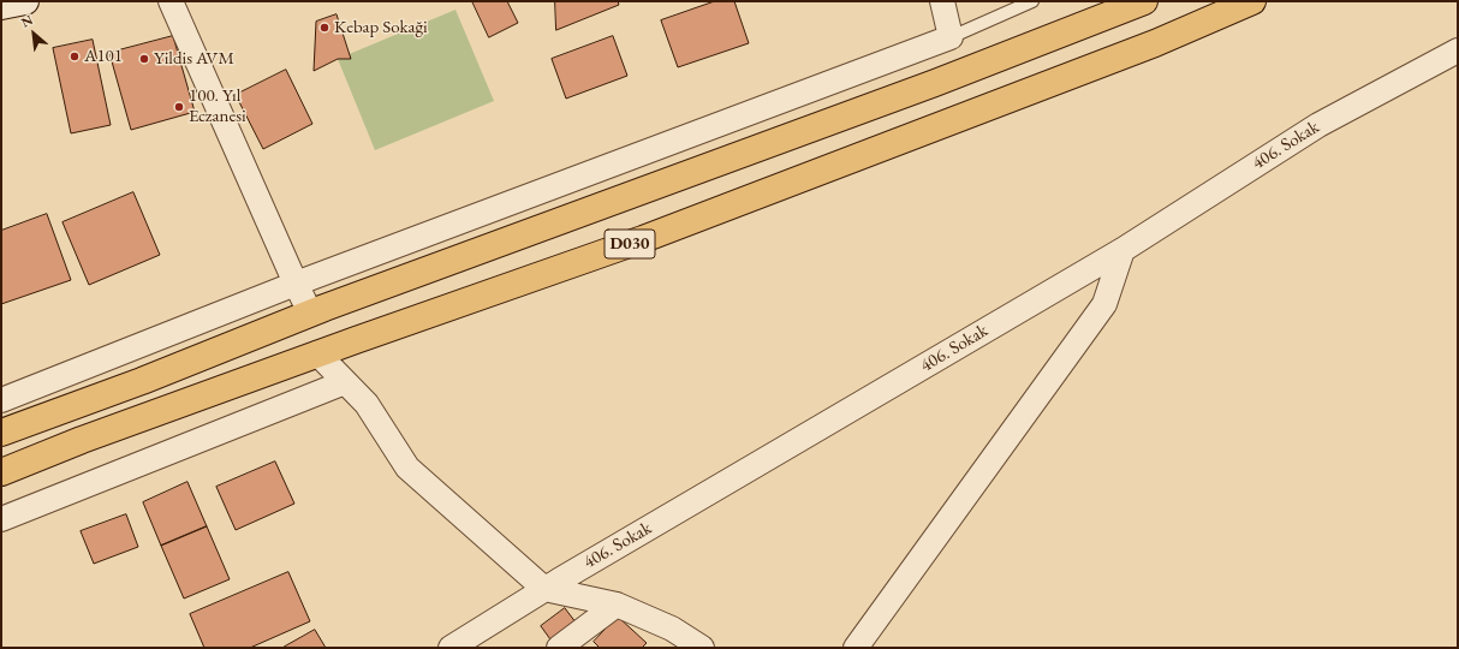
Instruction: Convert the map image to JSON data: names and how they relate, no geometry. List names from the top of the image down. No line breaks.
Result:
{"streets":{"highway":["D030"],"street":["406. Sokak"]},"places":["Kebap Sokaği","A101","Yildis AVM","100. Yıl Eczanesi"],"north":"top left"}
